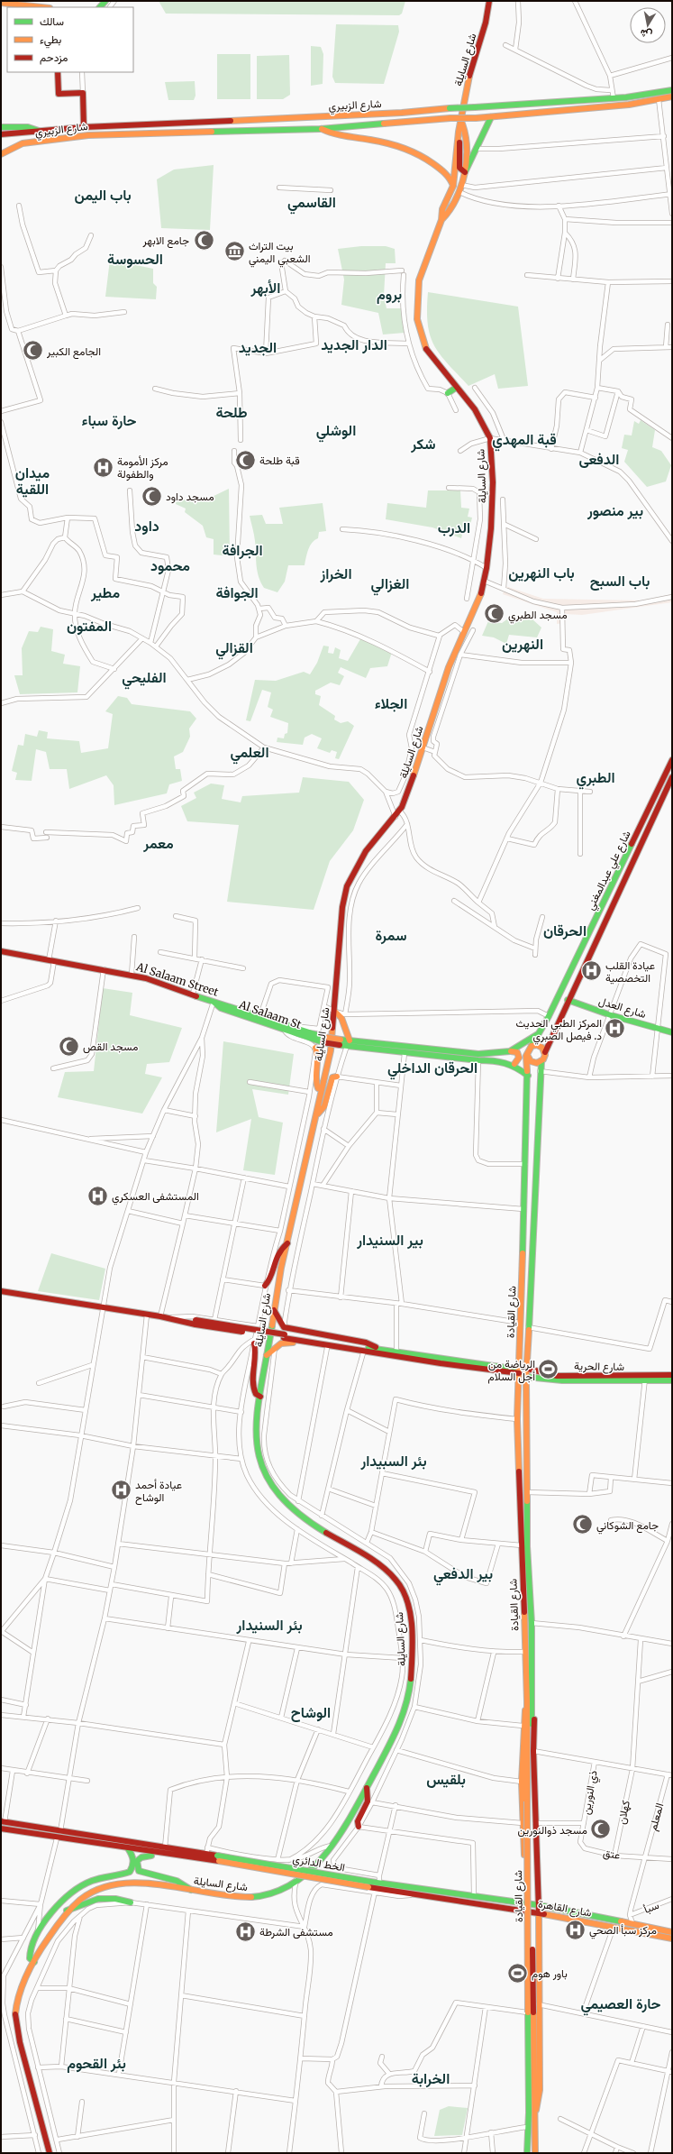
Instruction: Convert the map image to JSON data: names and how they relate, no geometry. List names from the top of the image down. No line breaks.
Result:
{"streets":{"main road":["شارع السايلة","شارع الزبيري","شارع علي عبدالمغني","Al Salaam Street","شارع العدل","Al Salaam St","شارع القيادة","شارع الحرية","الخط الدائري","شارع القاهرة"],"street":["ذي النورين","كهلان","المعلم","عتق","سبأ"]},"crossings":[["شارع علي عبدالمغني","شارع العدل"],["شارع علي عبدالمغني","شارع القيادة"],["Al Salaam Street","Al Salaam St"],["شارع القيادة","شارع الحرية"],["ذي النورين","عتق"],["كهلان","عتق"],["المعلم","عتق"],["المعلم","سبأ"],["الخط الدائري","شارع القاهرة"]],"districts":["باب اليمن","القاسمي","الحسوسة","الأبهر","بروم","الدار الجديد","الجديد","طلحة","حارة سباء","الوشلي","قبة المهدي","شكر","الدفعى","ميدان اللقية","بير منصور","داود","الدرب","الجرافة","محمود","باب النهرين","الخراز","باب السبح","الغزالي","مطير","الجوافة","المفتون","النهرين","القزالي","الفليحي","الجلاء","العلمي","الطبري","معمر","الحرقان","سمرة","الحرقان الداخلي","بير السنيدار","بئر السبيدار","بير الدفعي","بئر السنيدار","الوشاح","بلقيس","حارة العصيمي","بئر القحوم","الخرابة"],"places":{"mosque":["جامع الابهر","الجامع الكبير","قبة طلحة","مسجد داود","مسجد الطبري","مسجد القص","جامع الشوكاني","مسجد ذوالنورين"],"museum":["بيت التراث الشعبي اليمني"],"hospital":["مركز الأمومة والطفولة","عيادة القلب التخصصية","المركز الطبي الحديث د. فيصل الصبري","المستشفى العسكري","عيادة أحمد الوشاح","مركز سبأ الصحي","مستشفى الشرطة"],"sports":["الرياضة من أجل السلام","باور هوم"]},"legend":["سالك","بطيء","مزدحم"],"north":"bottom"}
